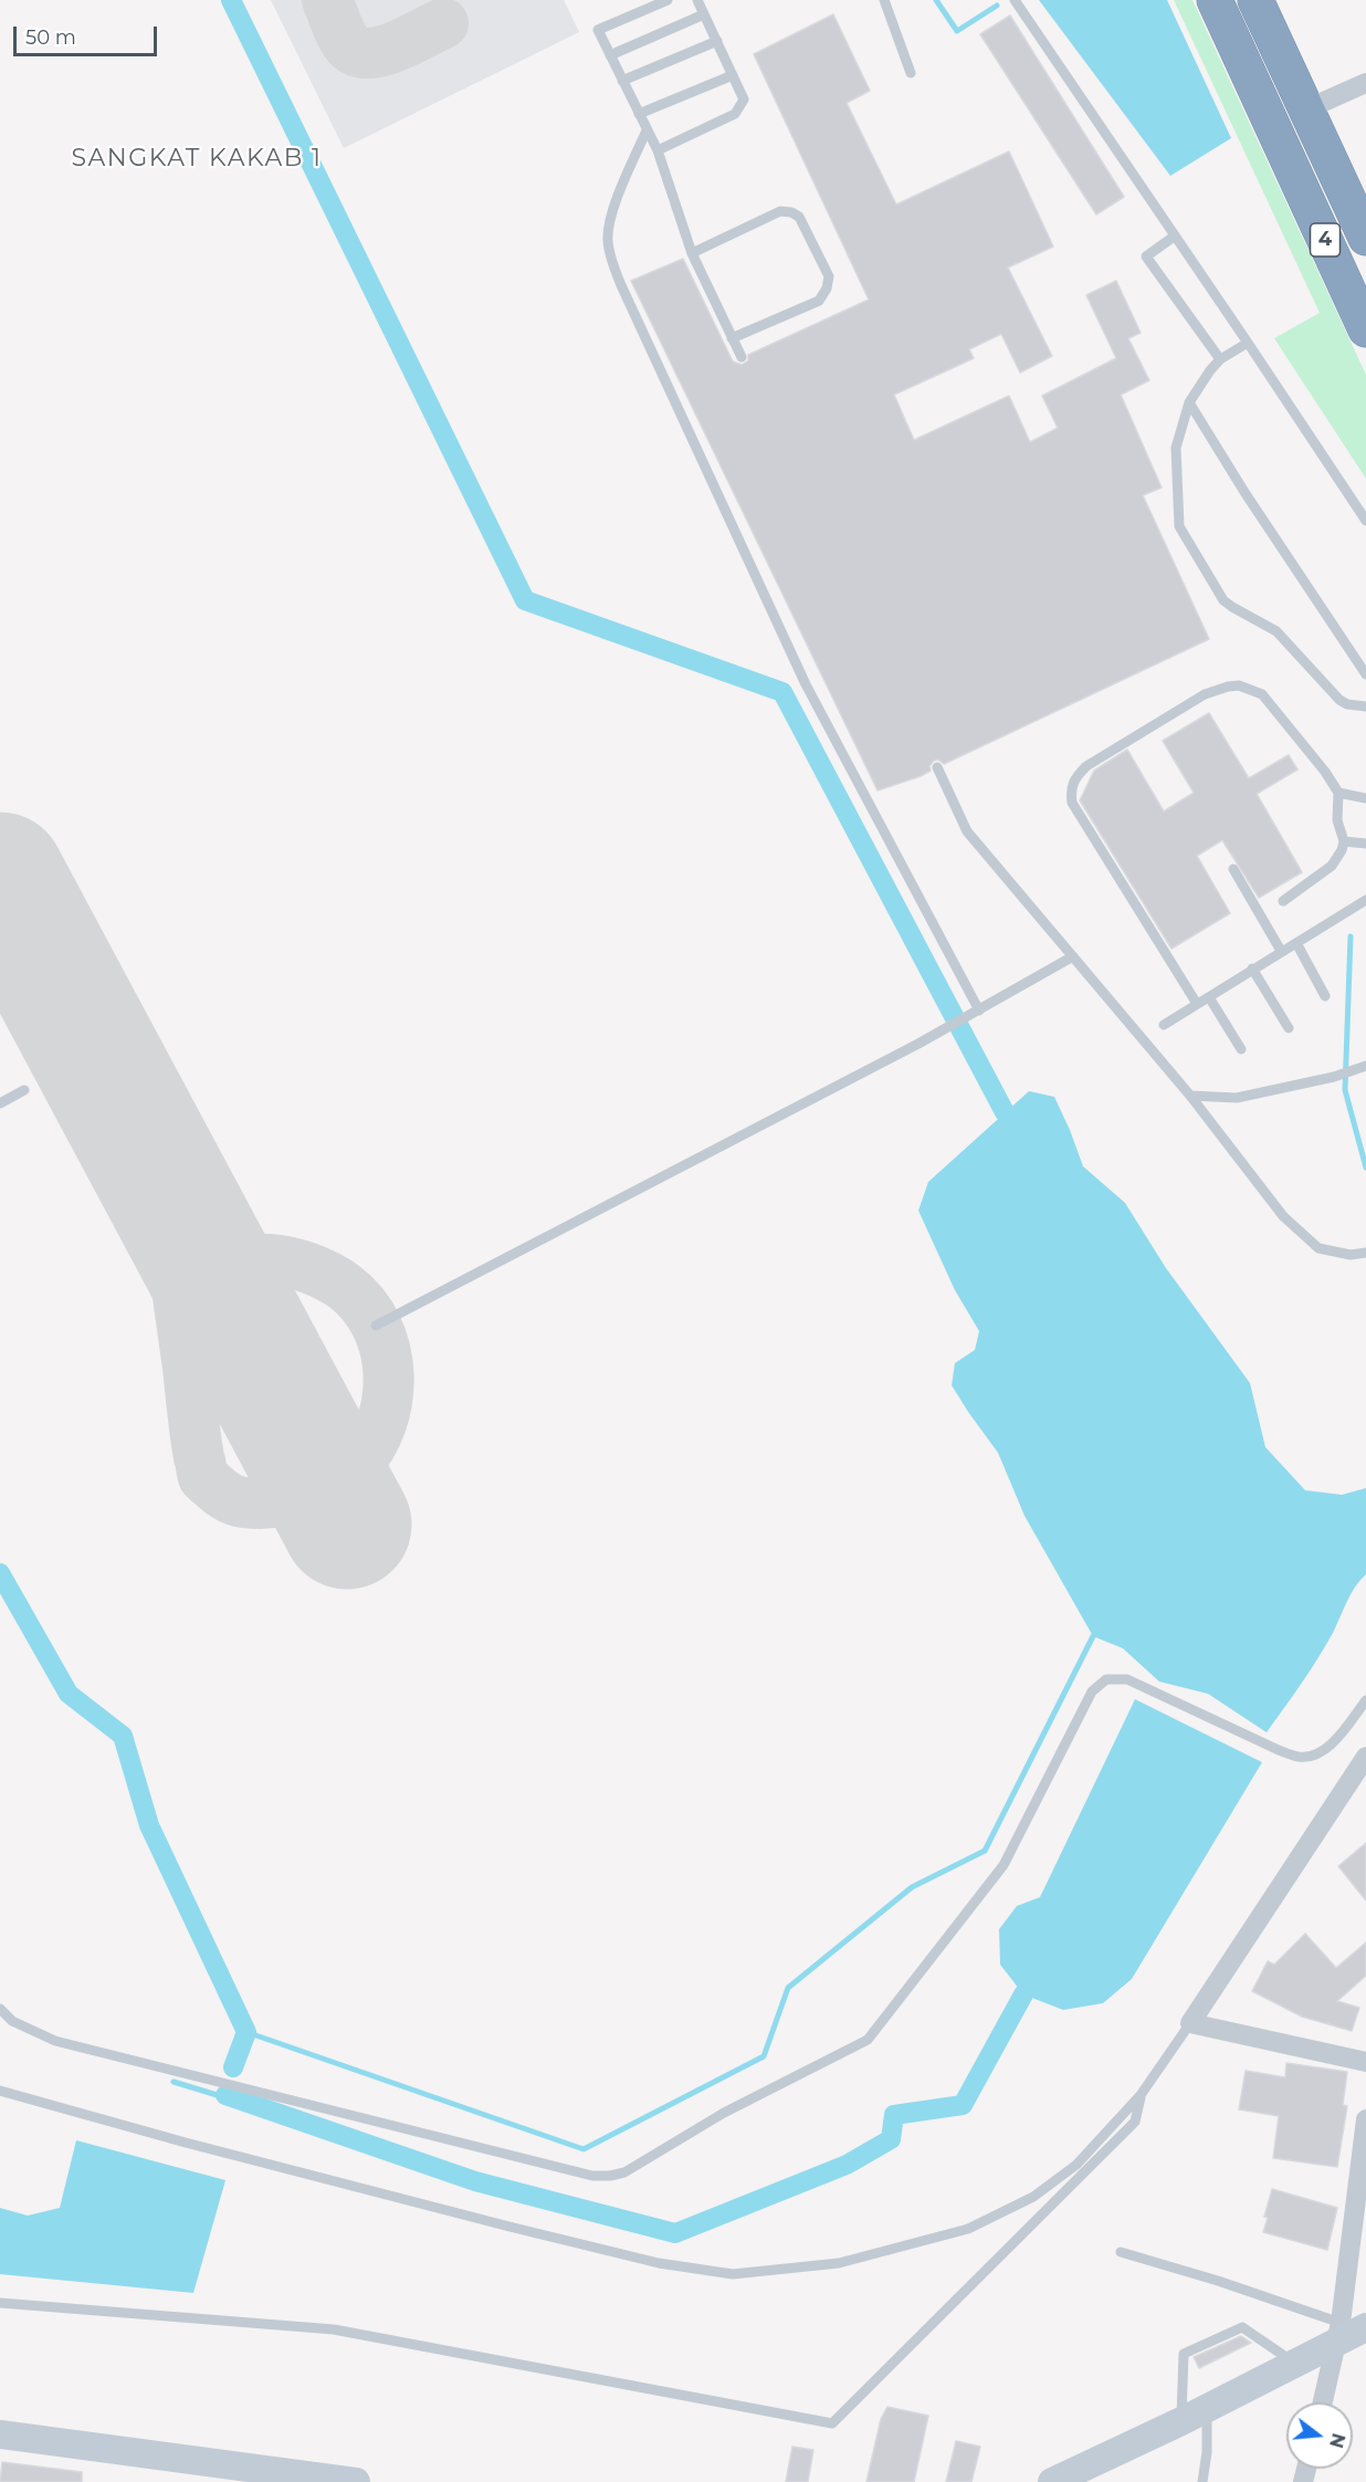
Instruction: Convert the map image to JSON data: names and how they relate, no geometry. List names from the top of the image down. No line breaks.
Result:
{"streets":{"highway":["4"]},"districts":["SANGKAT KAKAB 1"],"scale_bar":"50 m","north":"right"}
